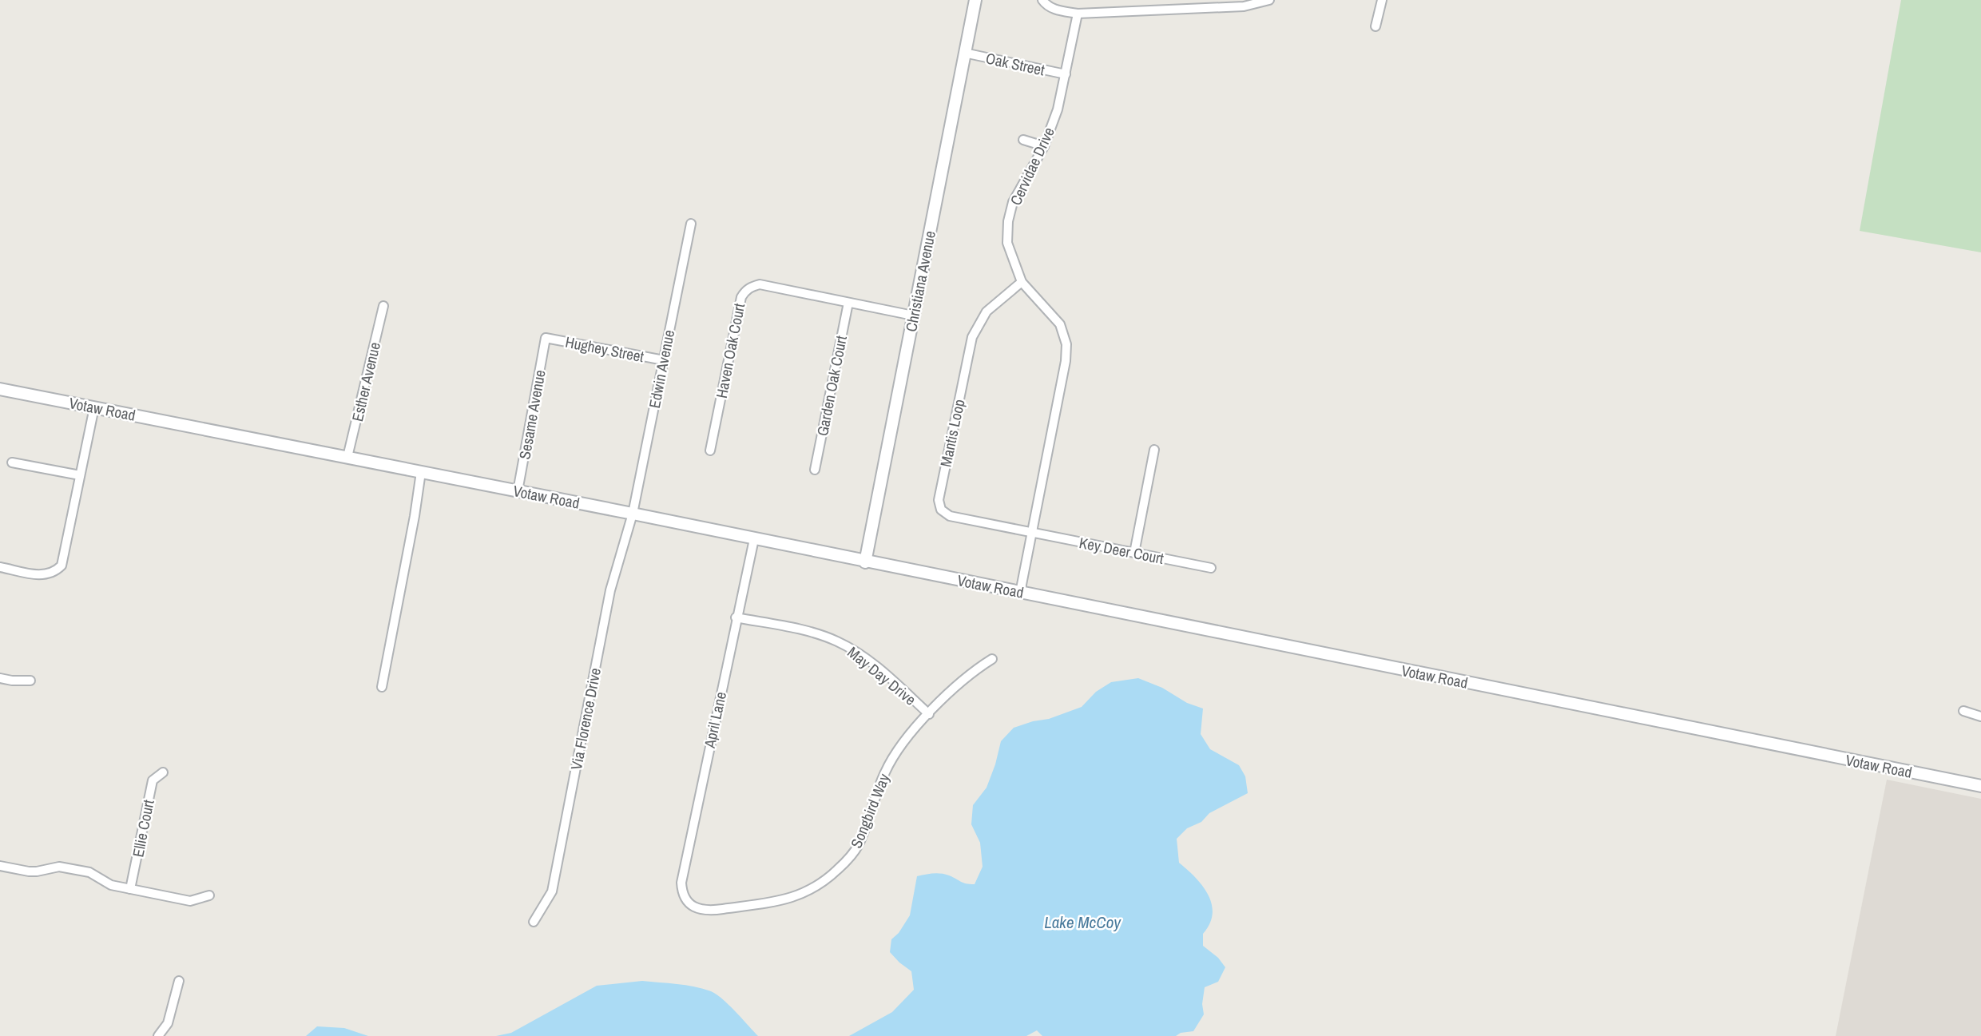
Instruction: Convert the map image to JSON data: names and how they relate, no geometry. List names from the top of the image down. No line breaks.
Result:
{"streets":{"street":["Oak Street","Cervidae Drive","Christiana Avenue","Hughey Street","Haven Oak Court","Edwin Avenue","Esther Avenue","Garden Oak Court","Votaw Road","Sesame Avenue","Mantis Loop","Key Deer Court","May Day Drive","Via Florence Drive","April Lane","Songbird Way","Ellie Court"]},"crossings":[["Oak Street","Cervidae Drive"],["Oak Street","Christiana Avenue"],["Cervidae Drive","Votaw Road"],["Cervidae Drive","Mantis Loop"],["Cervidae Drive","Key Deer Court"],["Christiana Avenue","Haven Oak Court"],["Christiana Avenue","Votaw Road"],["Hughey Street","Edwin Avenue"],["Hughey Street","Sesame Avenue"],["Haven Oak Court","Garden Oak Court"],["Edwin Avenue","Votaw Road"],["Edwin Avenue","Via Florence Drive"],["Esther Avenue","Votaw Road"],["Votaw Road","Sesame Avenue"],["Votaw Road","Via Florence Drive"],["Votaw Road","April Lane"],["Mantis Loop","Key Deer Court"],["May Day Drive","April Lane"],["May Day Drive","Songbird Way"],["April Lane","Songbird Way"]],"water":["Lake McCoy"]}
